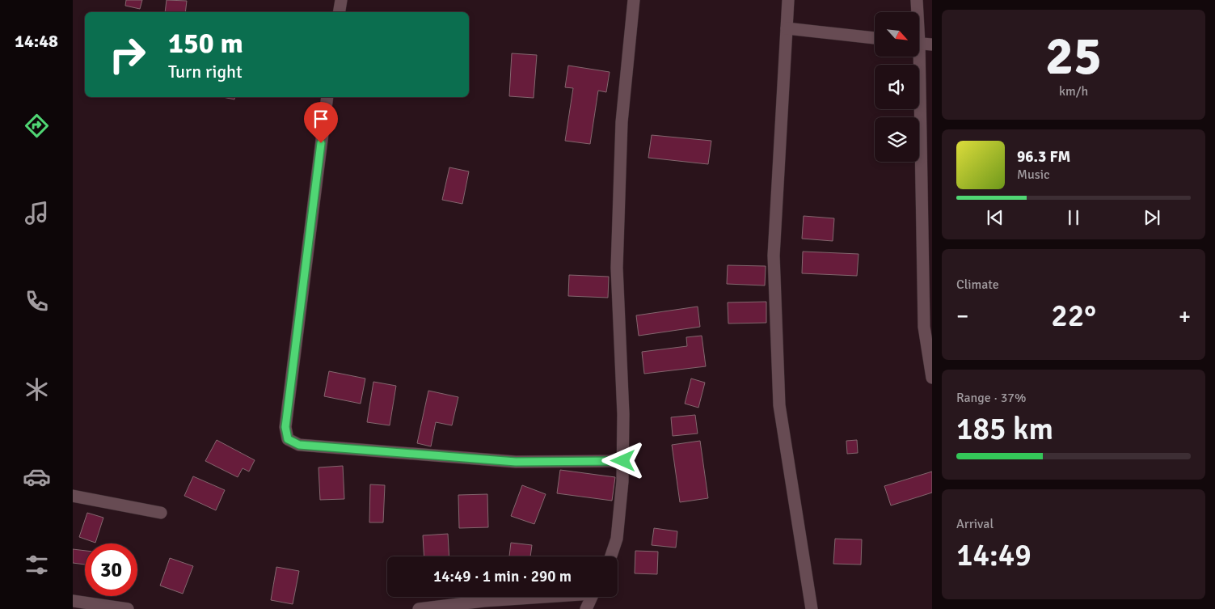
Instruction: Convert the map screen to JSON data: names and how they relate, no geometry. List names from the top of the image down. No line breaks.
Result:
{"north":"bottom right","page":{"tabs":"14:48","tile":[["25","km/h"],"Climate",["Range · 37%","185 km"],["Arrival","14:49"]],"turn":["150 m","Turn right"],"song":["96.3 FM","Music"],"heat":["−","22°","+"],"limit":"30","trip":"14:49 · 1 min · 290 m"}}
